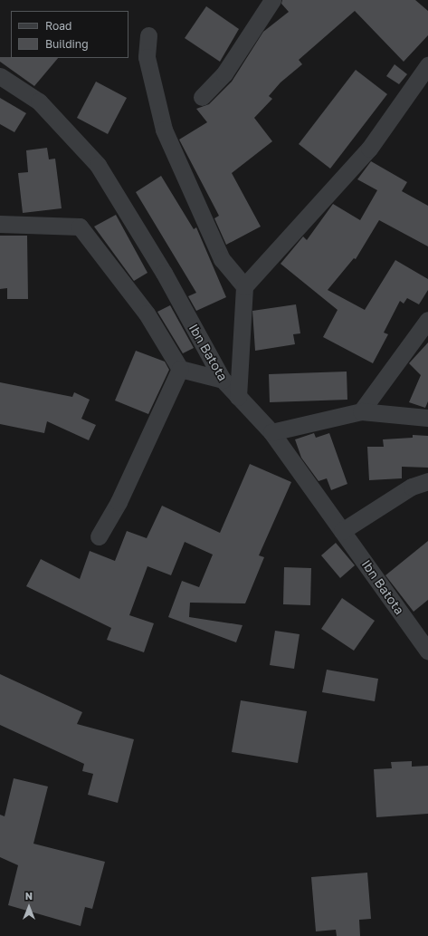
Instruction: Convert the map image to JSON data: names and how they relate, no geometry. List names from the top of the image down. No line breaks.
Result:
{"streets":{"street":["Ibn Batota"]},"legend":["Road","Building"],"north":"top"}
